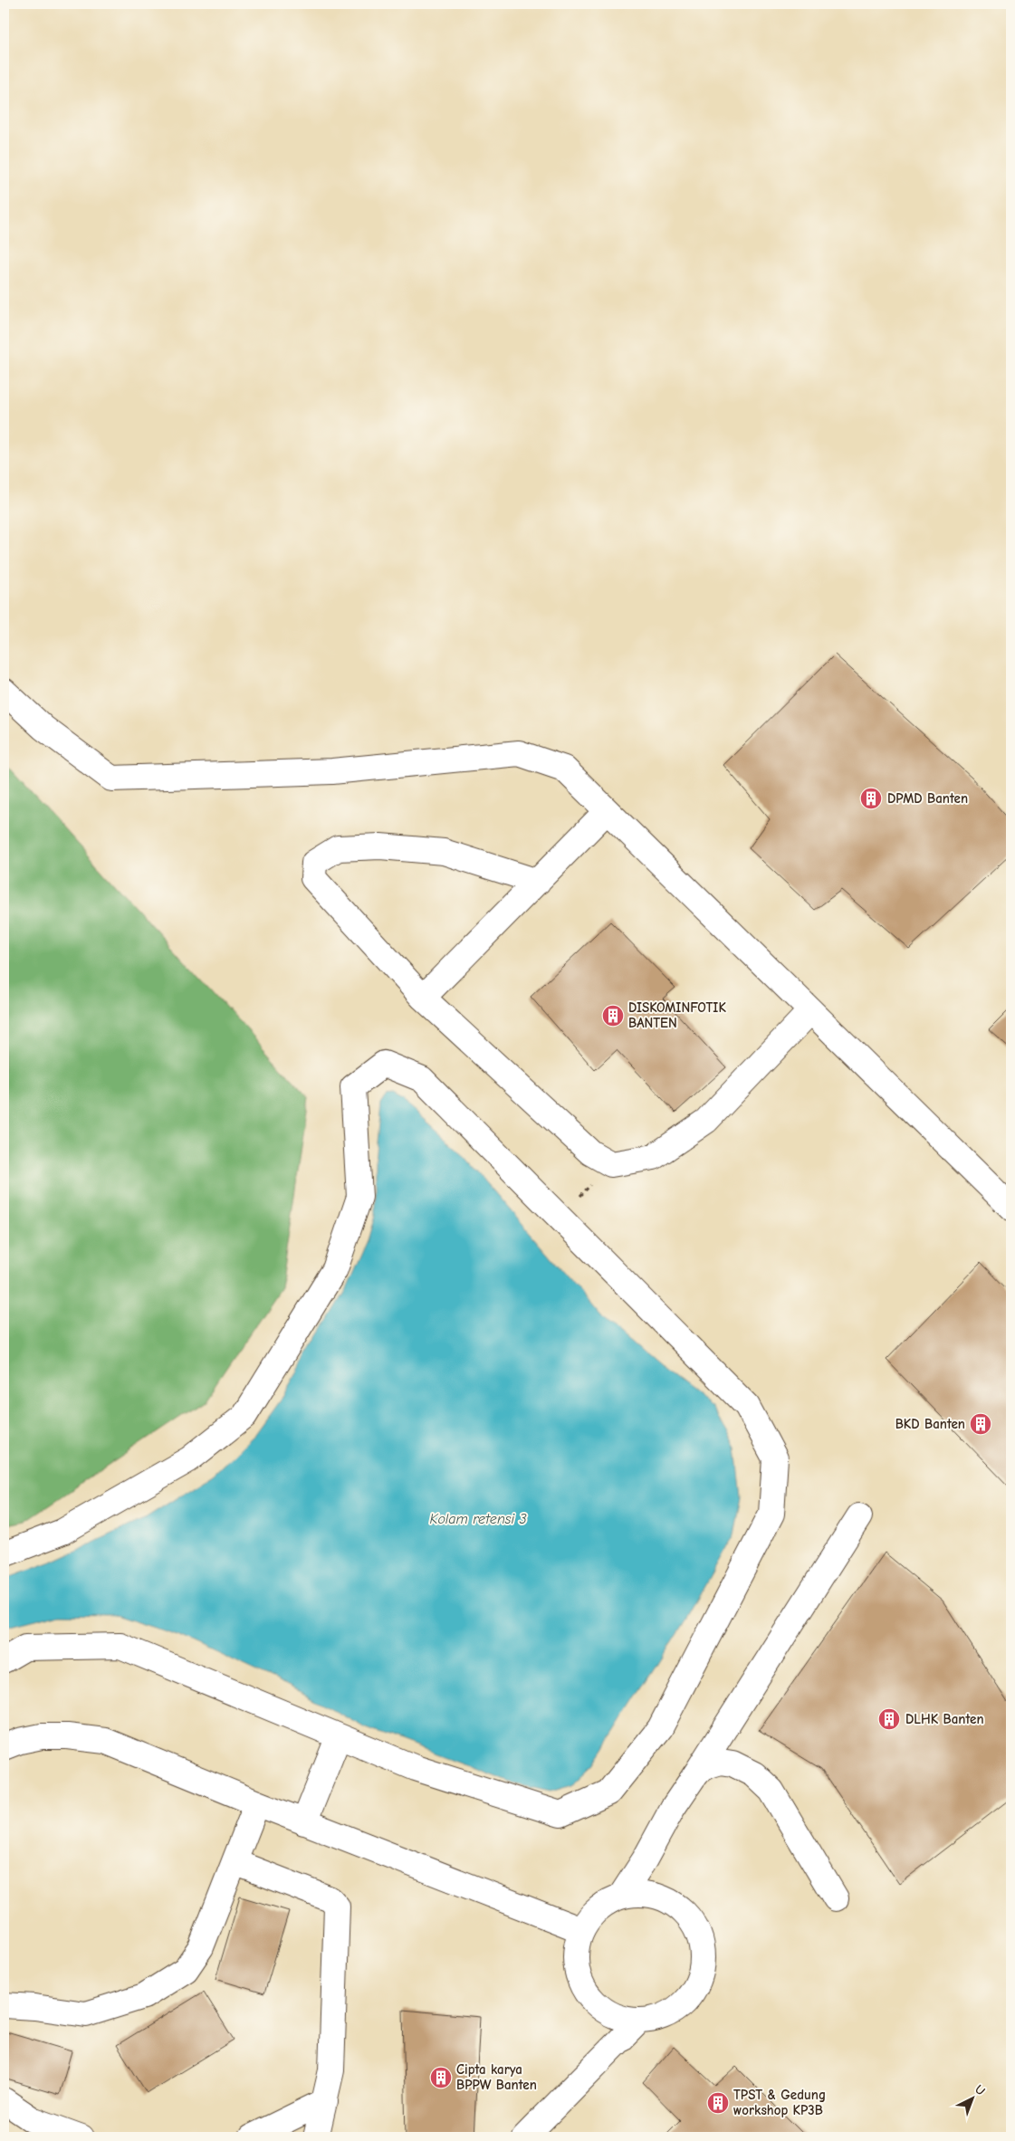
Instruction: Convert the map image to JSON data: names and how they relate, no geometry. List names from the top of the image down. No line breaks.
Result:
{"water":["Kolam retensi 3"],"places":{"building":["DPMD Banten","DISKOMINFOTIK BANTEN","BKD Banten","DLHK Banten","Cipta karya BPPW Banten","TPST & Gedung workshop KP3B"]},"north":"top right"}
